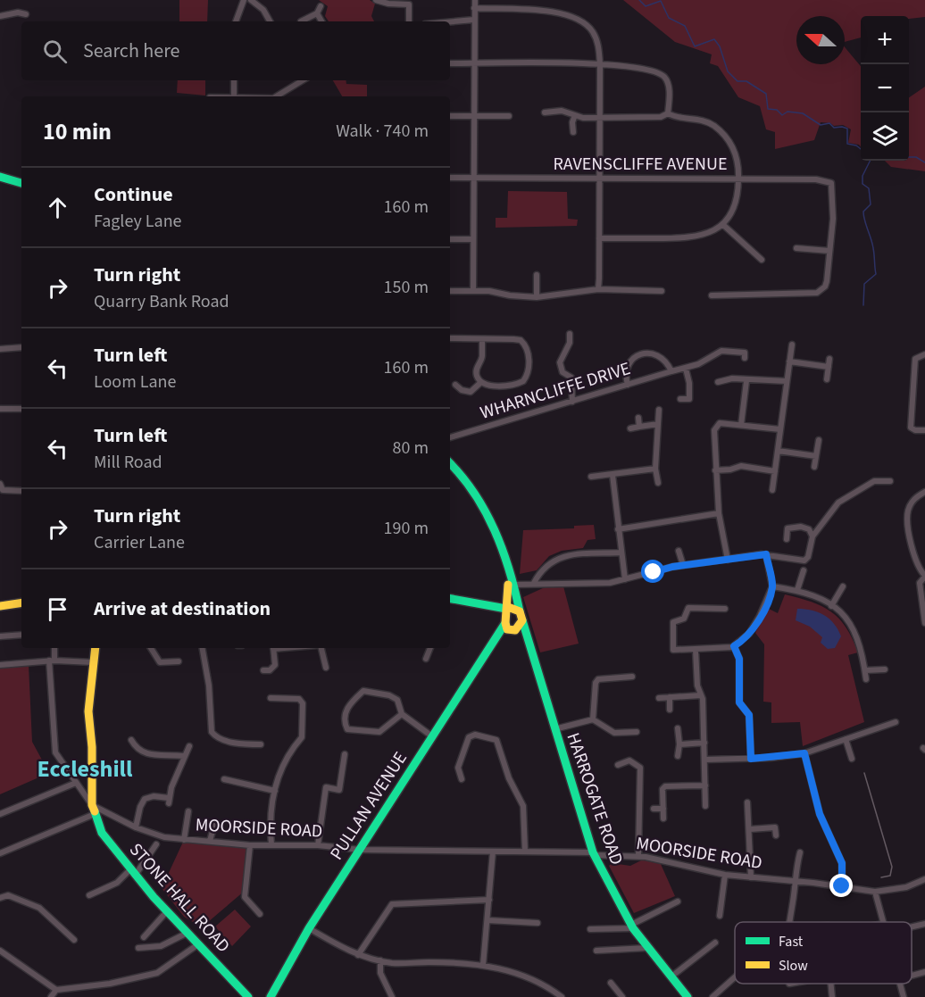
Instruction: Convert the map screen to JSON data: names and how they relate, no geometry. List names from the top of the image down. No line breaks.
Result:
{"streets":{"main road":["HARROGATE ROAD","PULLAN AVENUE","STONE HALL ROAD"],"street":["RAVENSCLIFFE AVENUE","WHARNCLIFFE DRIVE","MOORSIDE ROAD"]},"crossings":[["HARROGATE ROAD","MOORSIDE ROAD"],["PULLAN AVENUE","MOORSIDE ROAD"],["MOORSIDE ROAD","STONE HALL ROAD"]],"districts":["Eccleshill"],"legend":["Fast","Slow"],"north":"left","page":{"map_buttons":["+","−"],"search":"Search here","heading":["10 min","Walk · 740 m"],"list":[["Continue","Fagley Lane","160 m"],["Turn right","Quarry Bank Road","150 m"],["Turn left","Loom Lane","160 m"],["Turn left","Mill Road","80 m"],["Turn right","Carrier Lane","190 m"],"Arrive at destination"]}}
